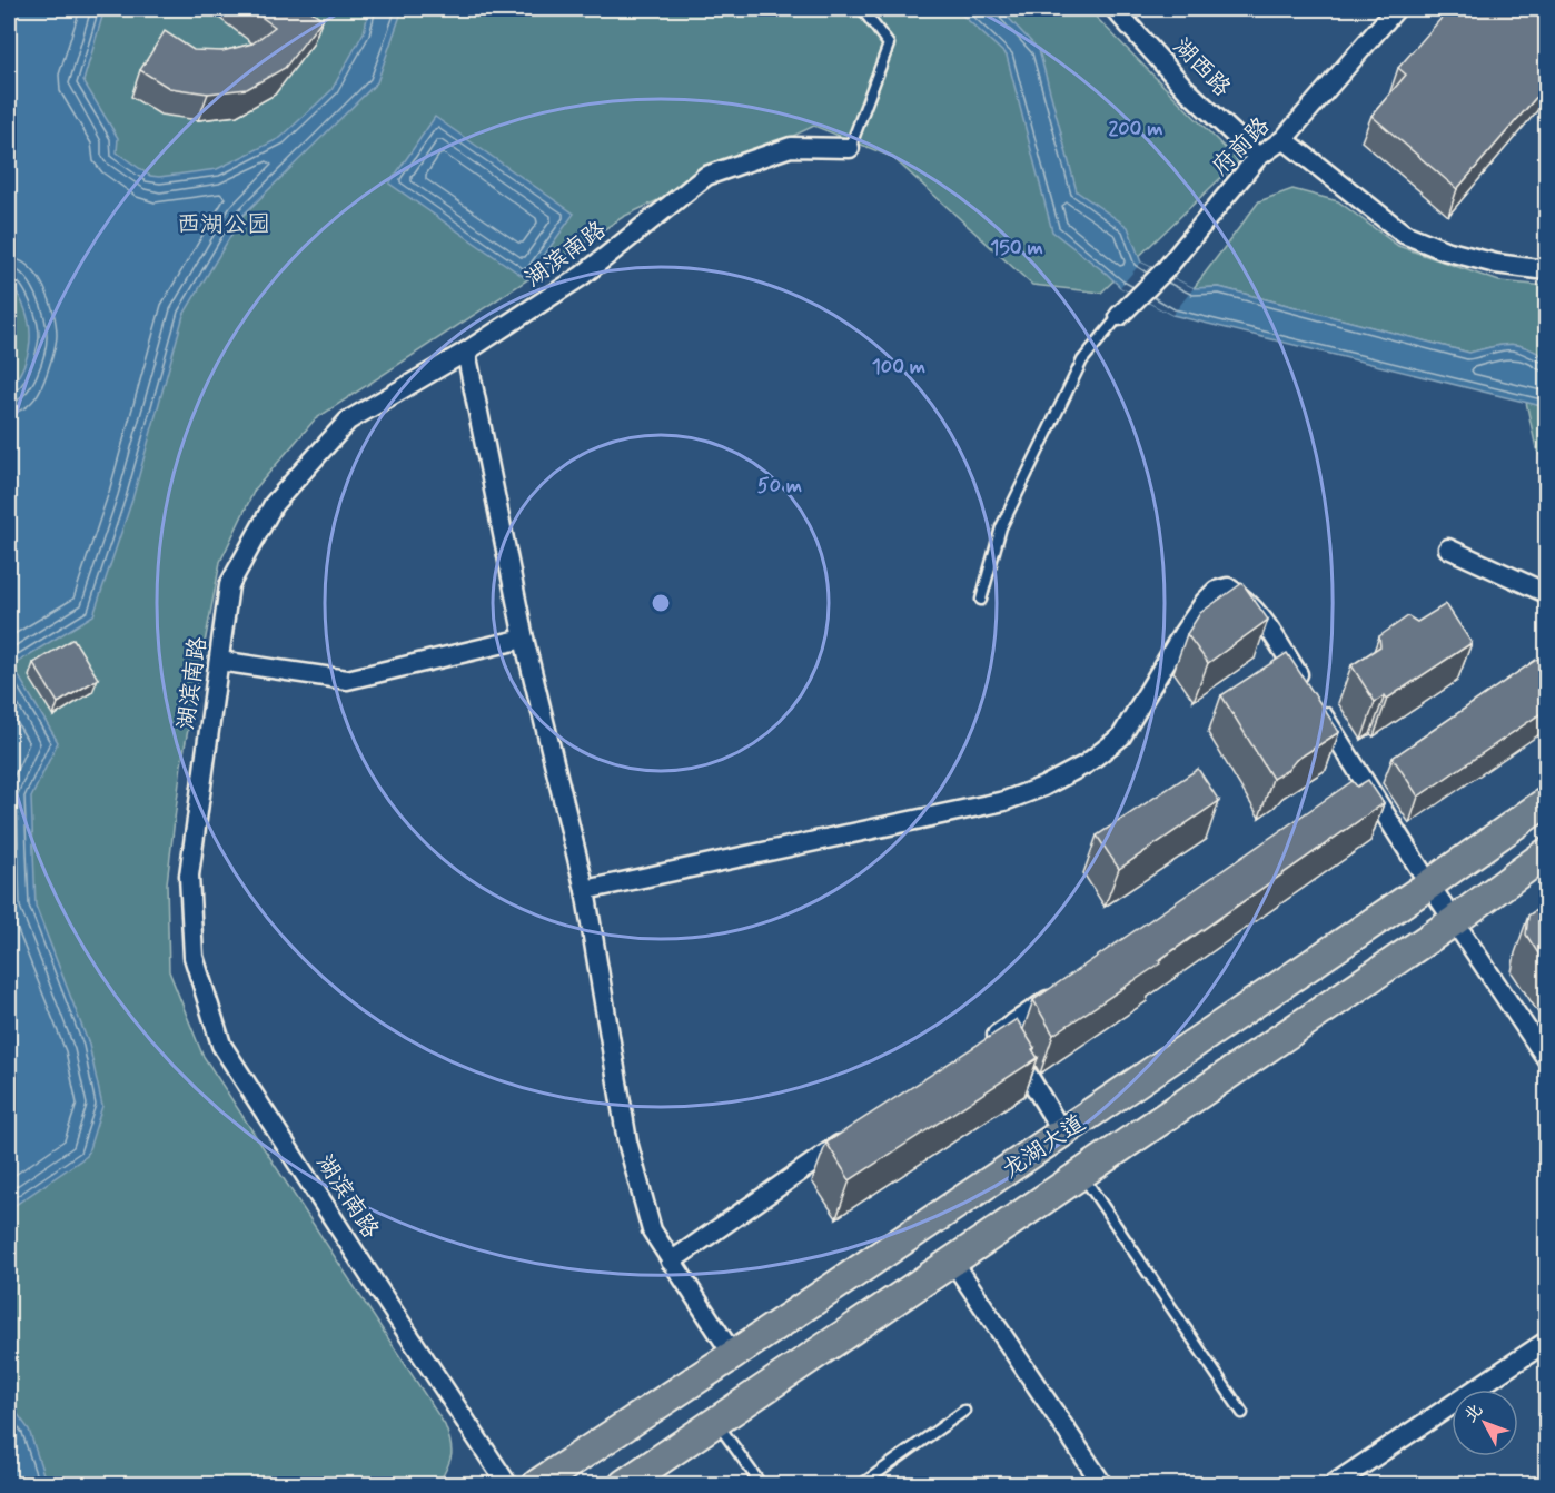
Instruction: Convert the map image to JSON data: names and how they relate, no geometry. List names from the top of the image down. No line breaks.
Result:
{"streets":{"main road":["龙湖大道"],"street":["湖西路","府前路","湖滨南路"]},"crossings":[["湖西路","府前路"]],"parks":["西湖公园"],"north":"top left","rings":["200 m","150 m","100 m","50 m"]}
